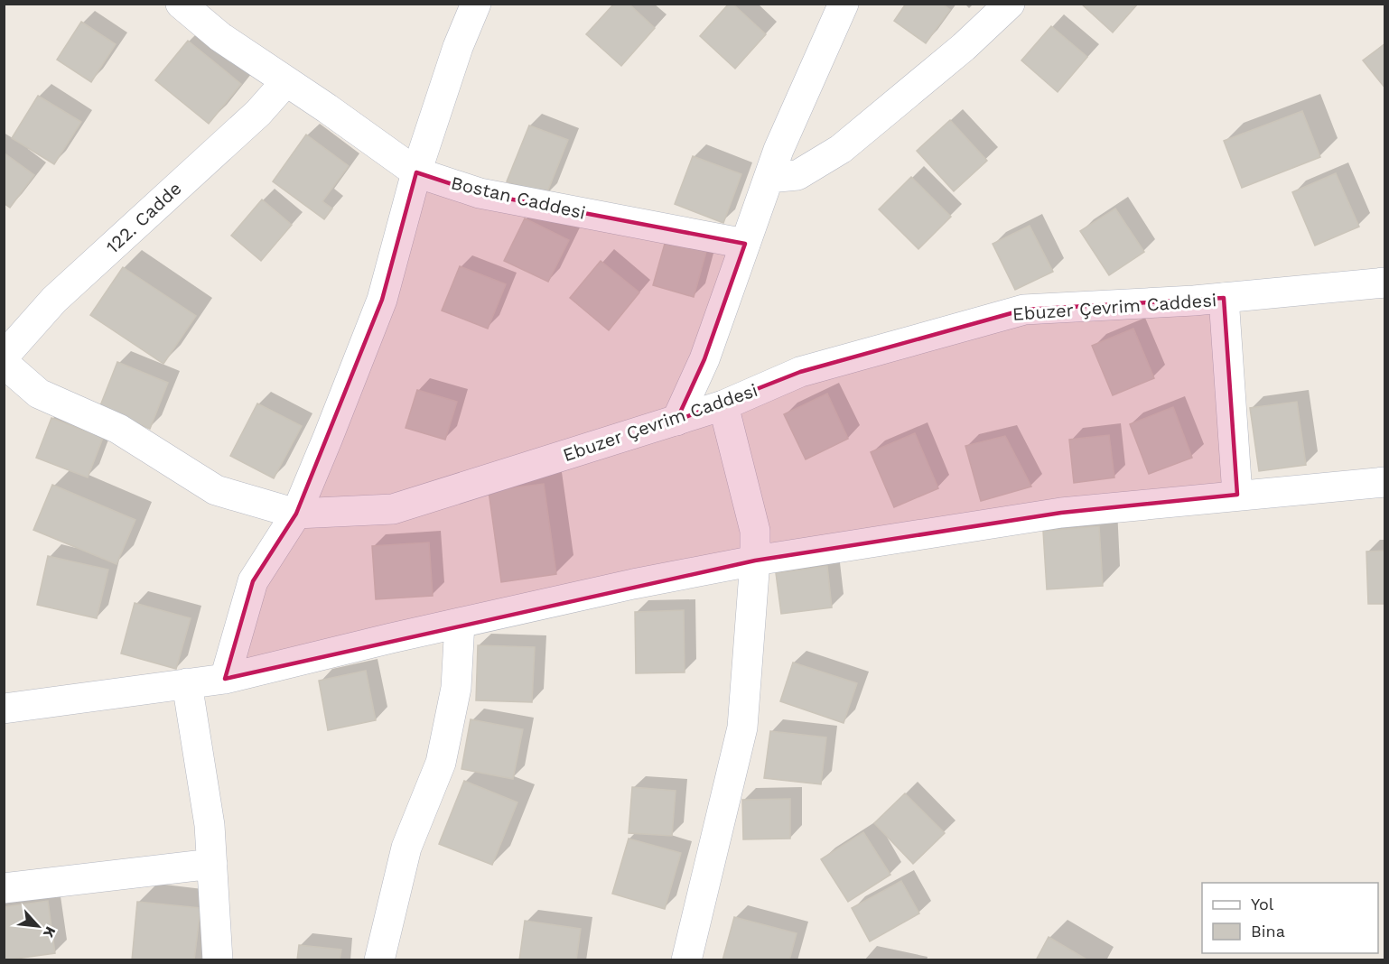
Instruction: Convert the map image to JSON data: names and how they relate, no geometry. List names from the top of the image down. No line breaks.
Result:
{"streets":{"street":["Bostan Caddesi","122. Cadde","Ebuzer Çevrim Caddesi"]},"crossings":[["Bostan Caddesi","122. Cadde"]],"legend":["Yol","Bina"],"north":"bottom right"}
